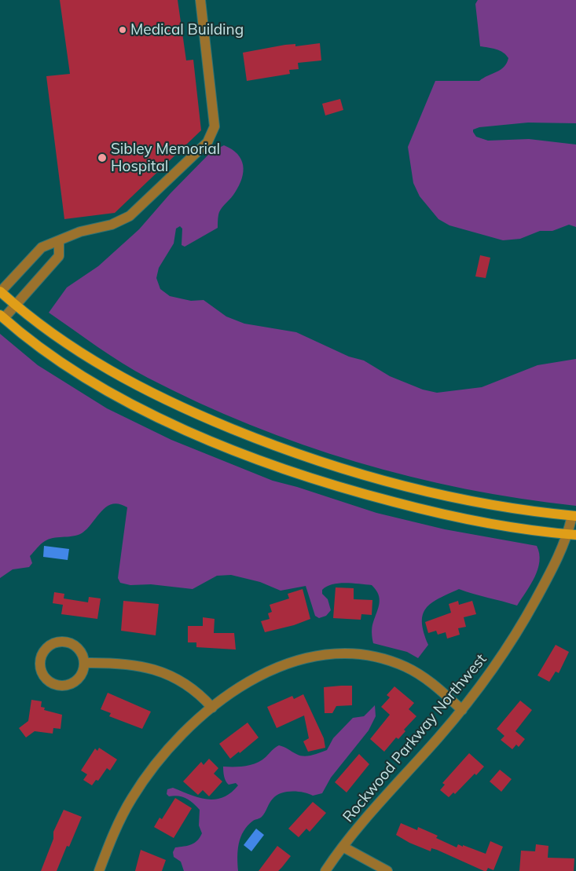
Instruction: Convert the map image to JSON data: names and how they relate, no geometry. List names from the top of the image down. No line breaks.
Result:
{"streets":{"street":["Rockwood Parkway Northwest"]},"places":["Medical Building","Sibley Memorial Hospital"]}
